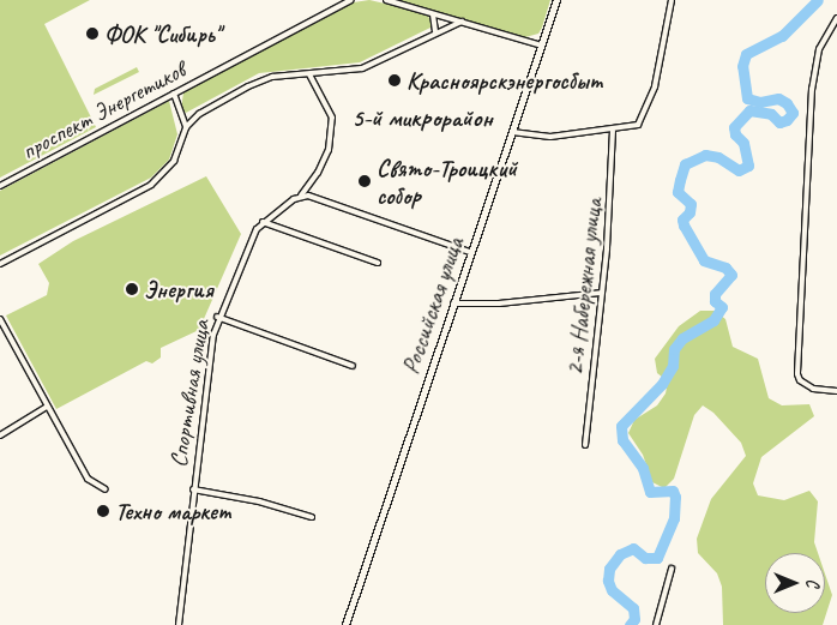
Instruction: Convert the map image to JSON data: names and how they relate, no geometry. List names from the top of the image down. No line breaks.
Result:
{"streets":{"street":["проспект Энергетиков","2-я Набережная улица","Российская улица","Спортивная улица"]},"crossings":[["проспект Энергетиков","Спортивная улица"]],"districts":["5-й микрорайон"],"places":["ФОК \"Сибирь\"","Красноярскэнергосбыт","Свято-Троицкий собор","Энергия","Техно маркет"],"north":"right"}
